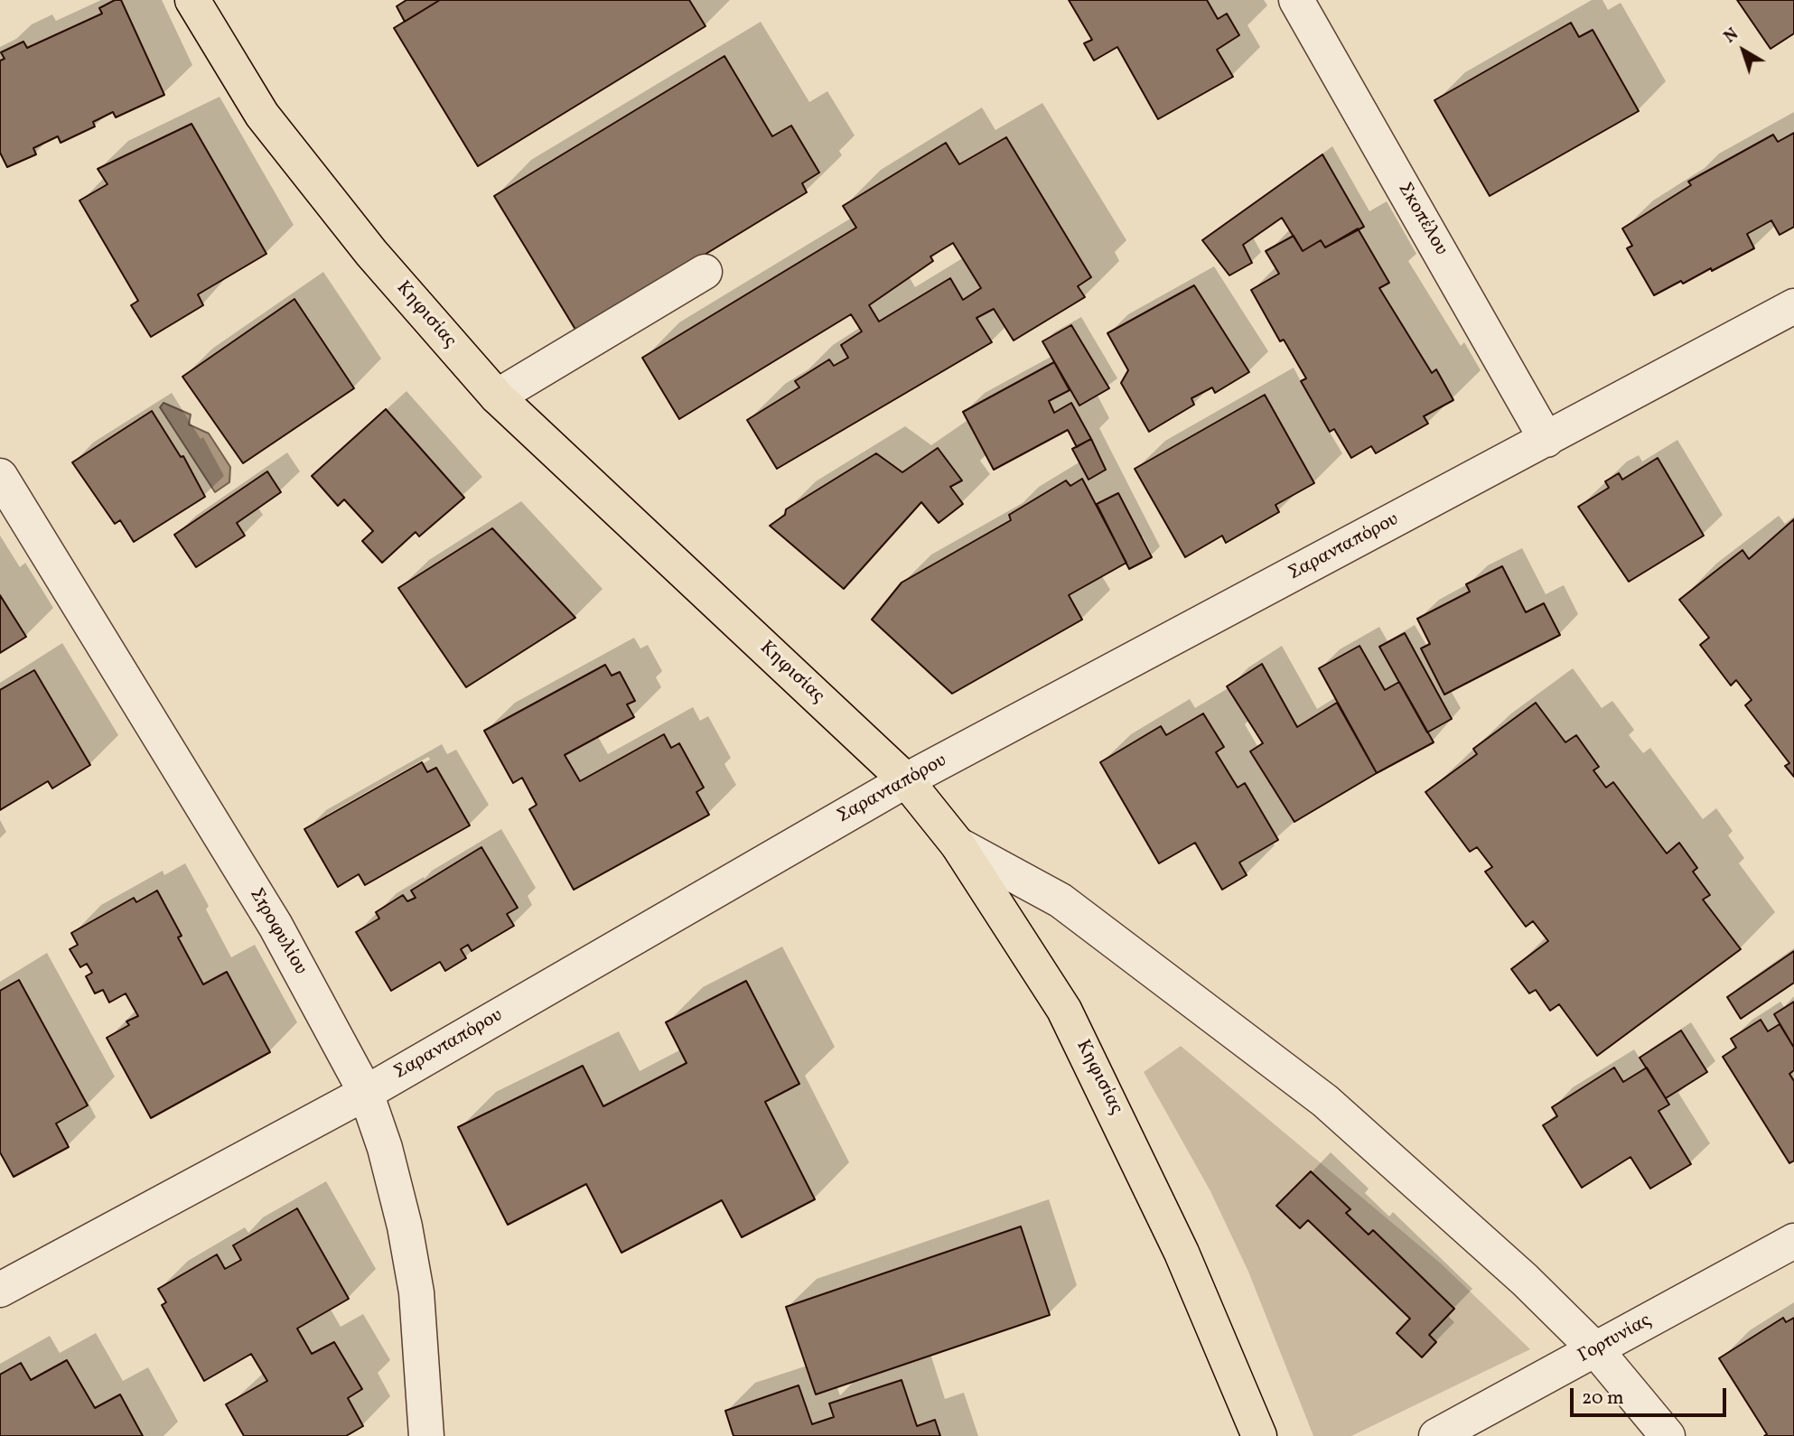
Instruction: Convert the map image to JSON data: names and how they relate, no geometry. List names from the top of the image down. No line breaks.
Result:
{"streets":{"main road":["Κηφισίας"],"street":["Σκοπέλου","Σαρανταπόρου","Στροφυλίου","Γορτυνίας"]},"crossings":[["Σκοπέλου","Σαρανταπόρου"],["Κηφισίας","Σαρανταπόρου"],["Σαρανταπόρου","Στροφυλίου"]],"scale_bar":"20 m","north":"top left"}
